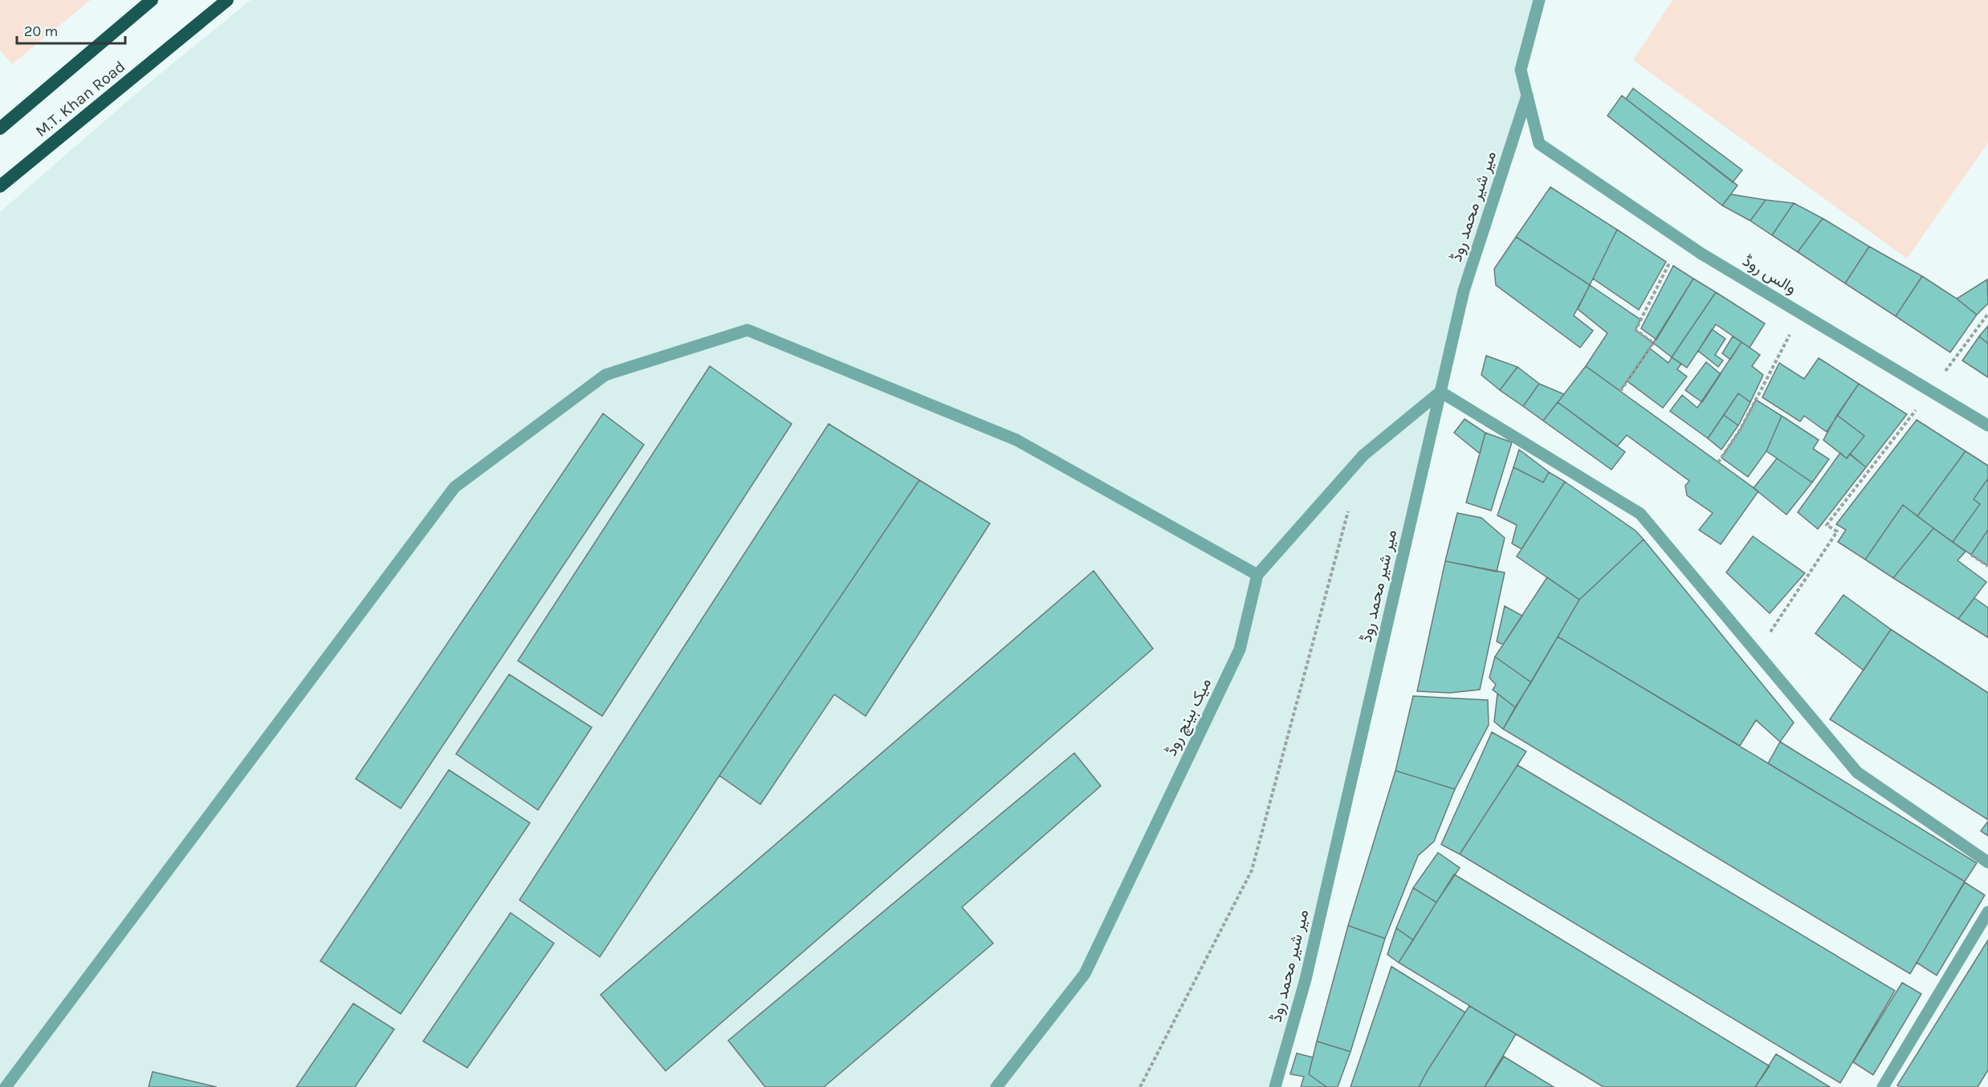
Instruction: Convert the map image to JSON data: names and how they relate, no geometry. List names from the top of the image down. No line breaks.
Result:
{"streets":{"highway":["M.T. Khan Road"],"street":["میر شیر محمد روڈ","والس روڈ","میک ہینچ روڈ"]},"crossings":[["میر شیر محمد روڈ","والس روڈ"],["میر شیر محمد روڈ","میک ہینچ روڈ"]],"scale_bar":"20 m"}
